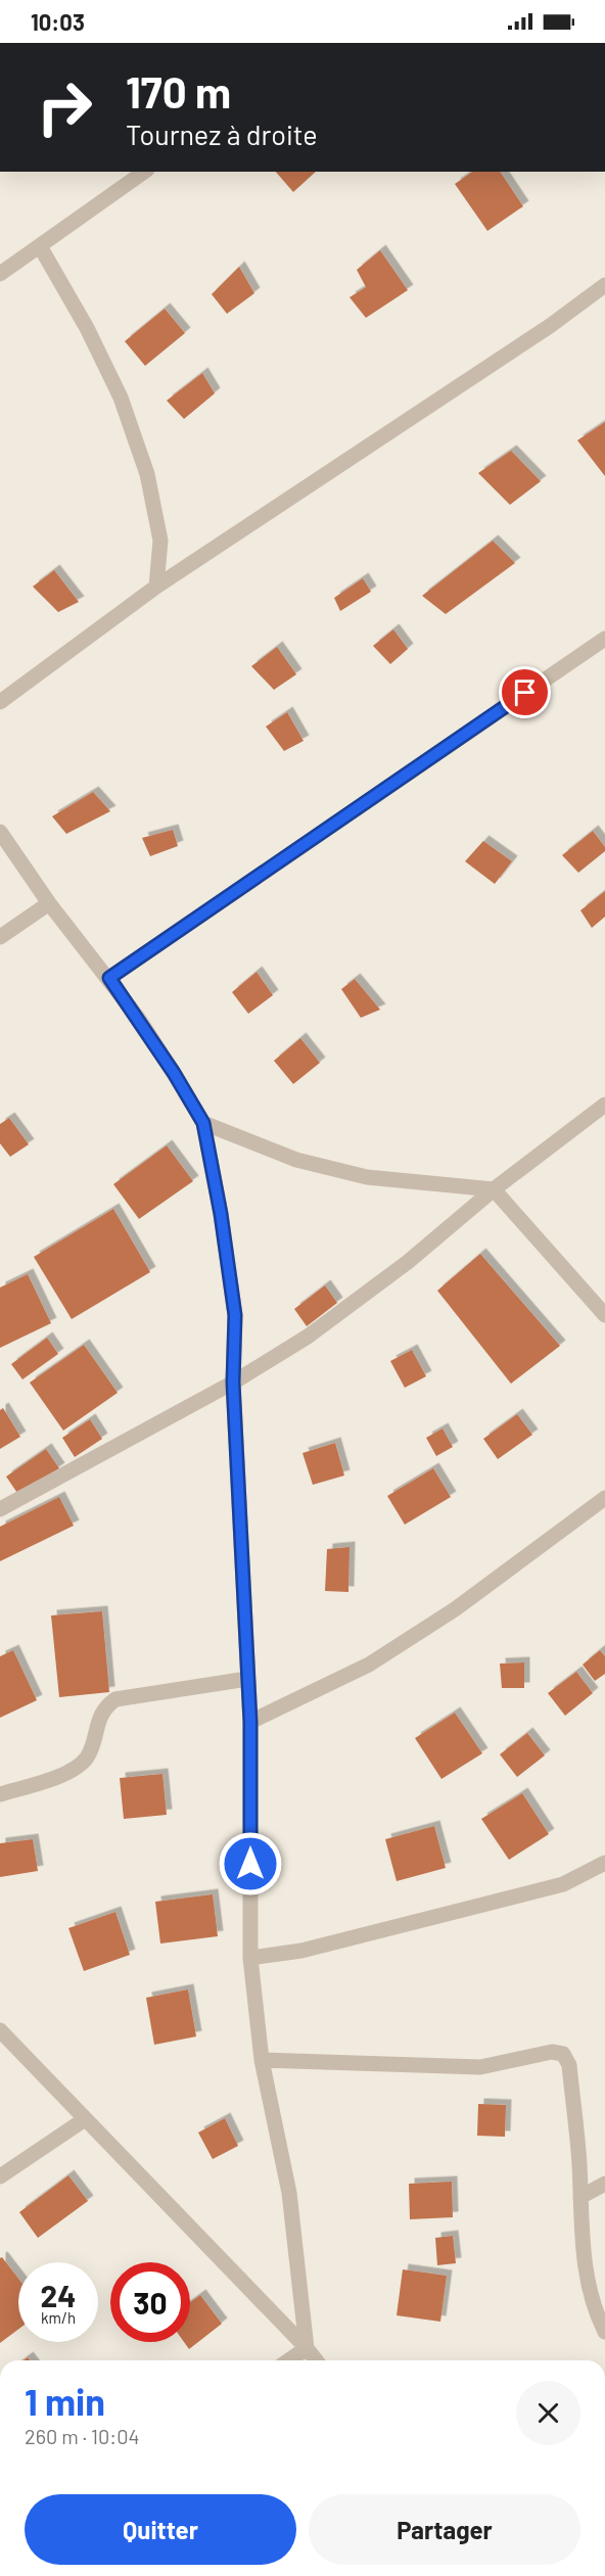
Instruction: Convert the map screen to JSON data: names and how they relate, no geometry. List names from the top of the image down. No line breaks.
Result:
{"page":{"status":"10:03","turn":["170 m","Tournez à droite"],"speed":"24 km/h","limit":"30","heading":["1 min","260 m · 10:04"],"buttons":["Quitter","Partager"]}}
